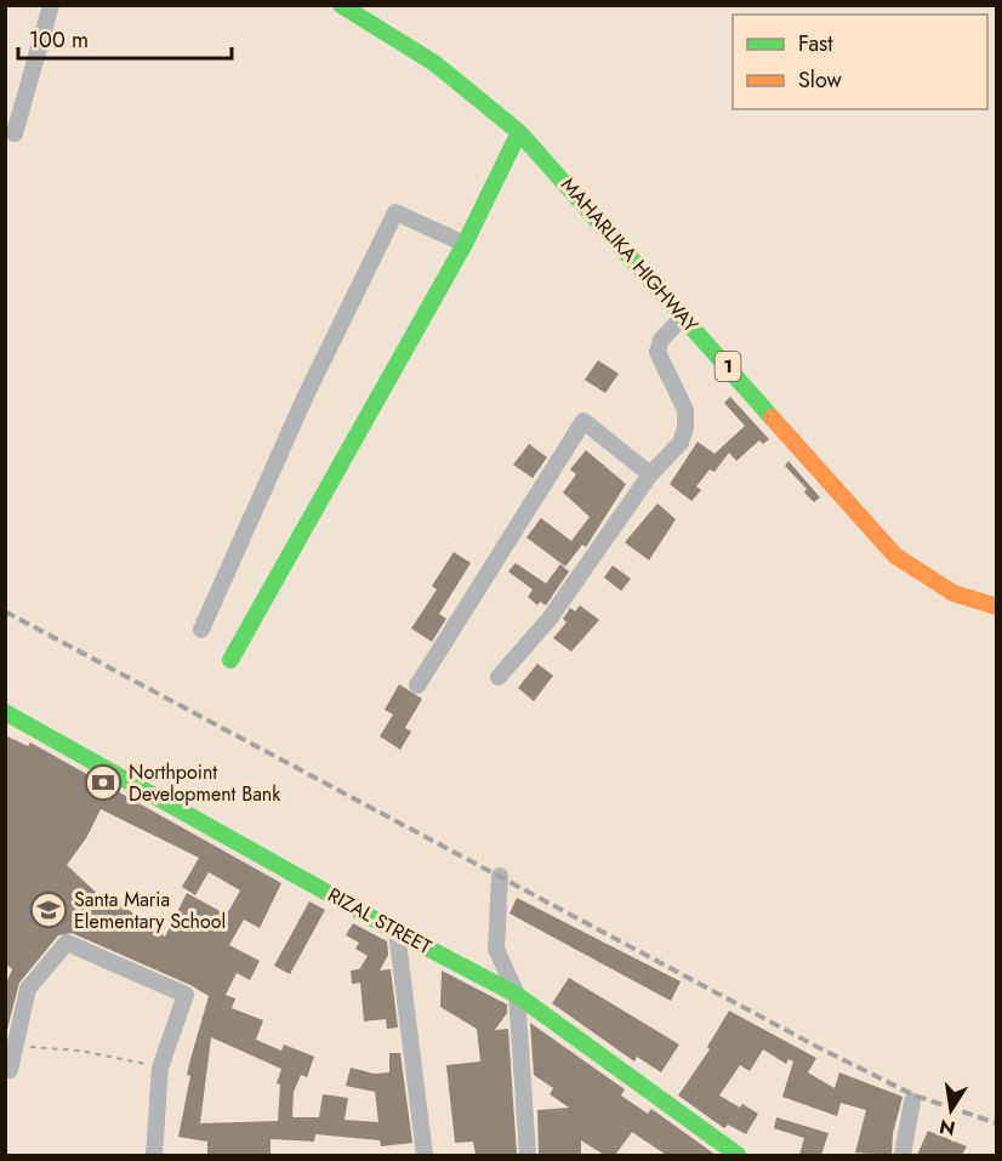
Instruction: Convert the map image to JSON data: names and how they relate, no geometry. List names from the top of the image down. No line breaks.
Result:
{"streets":{"main road":["MAHARLIKA HIGHWAY","1","RIZAL STREET"]},"places":{"bank":["Northpoint Development Bank"],"school or university":["Santa Maria Elementary School"]},"legend":["Fast","Slow"],"scale_bar":"100 m","north":"bottom"}
